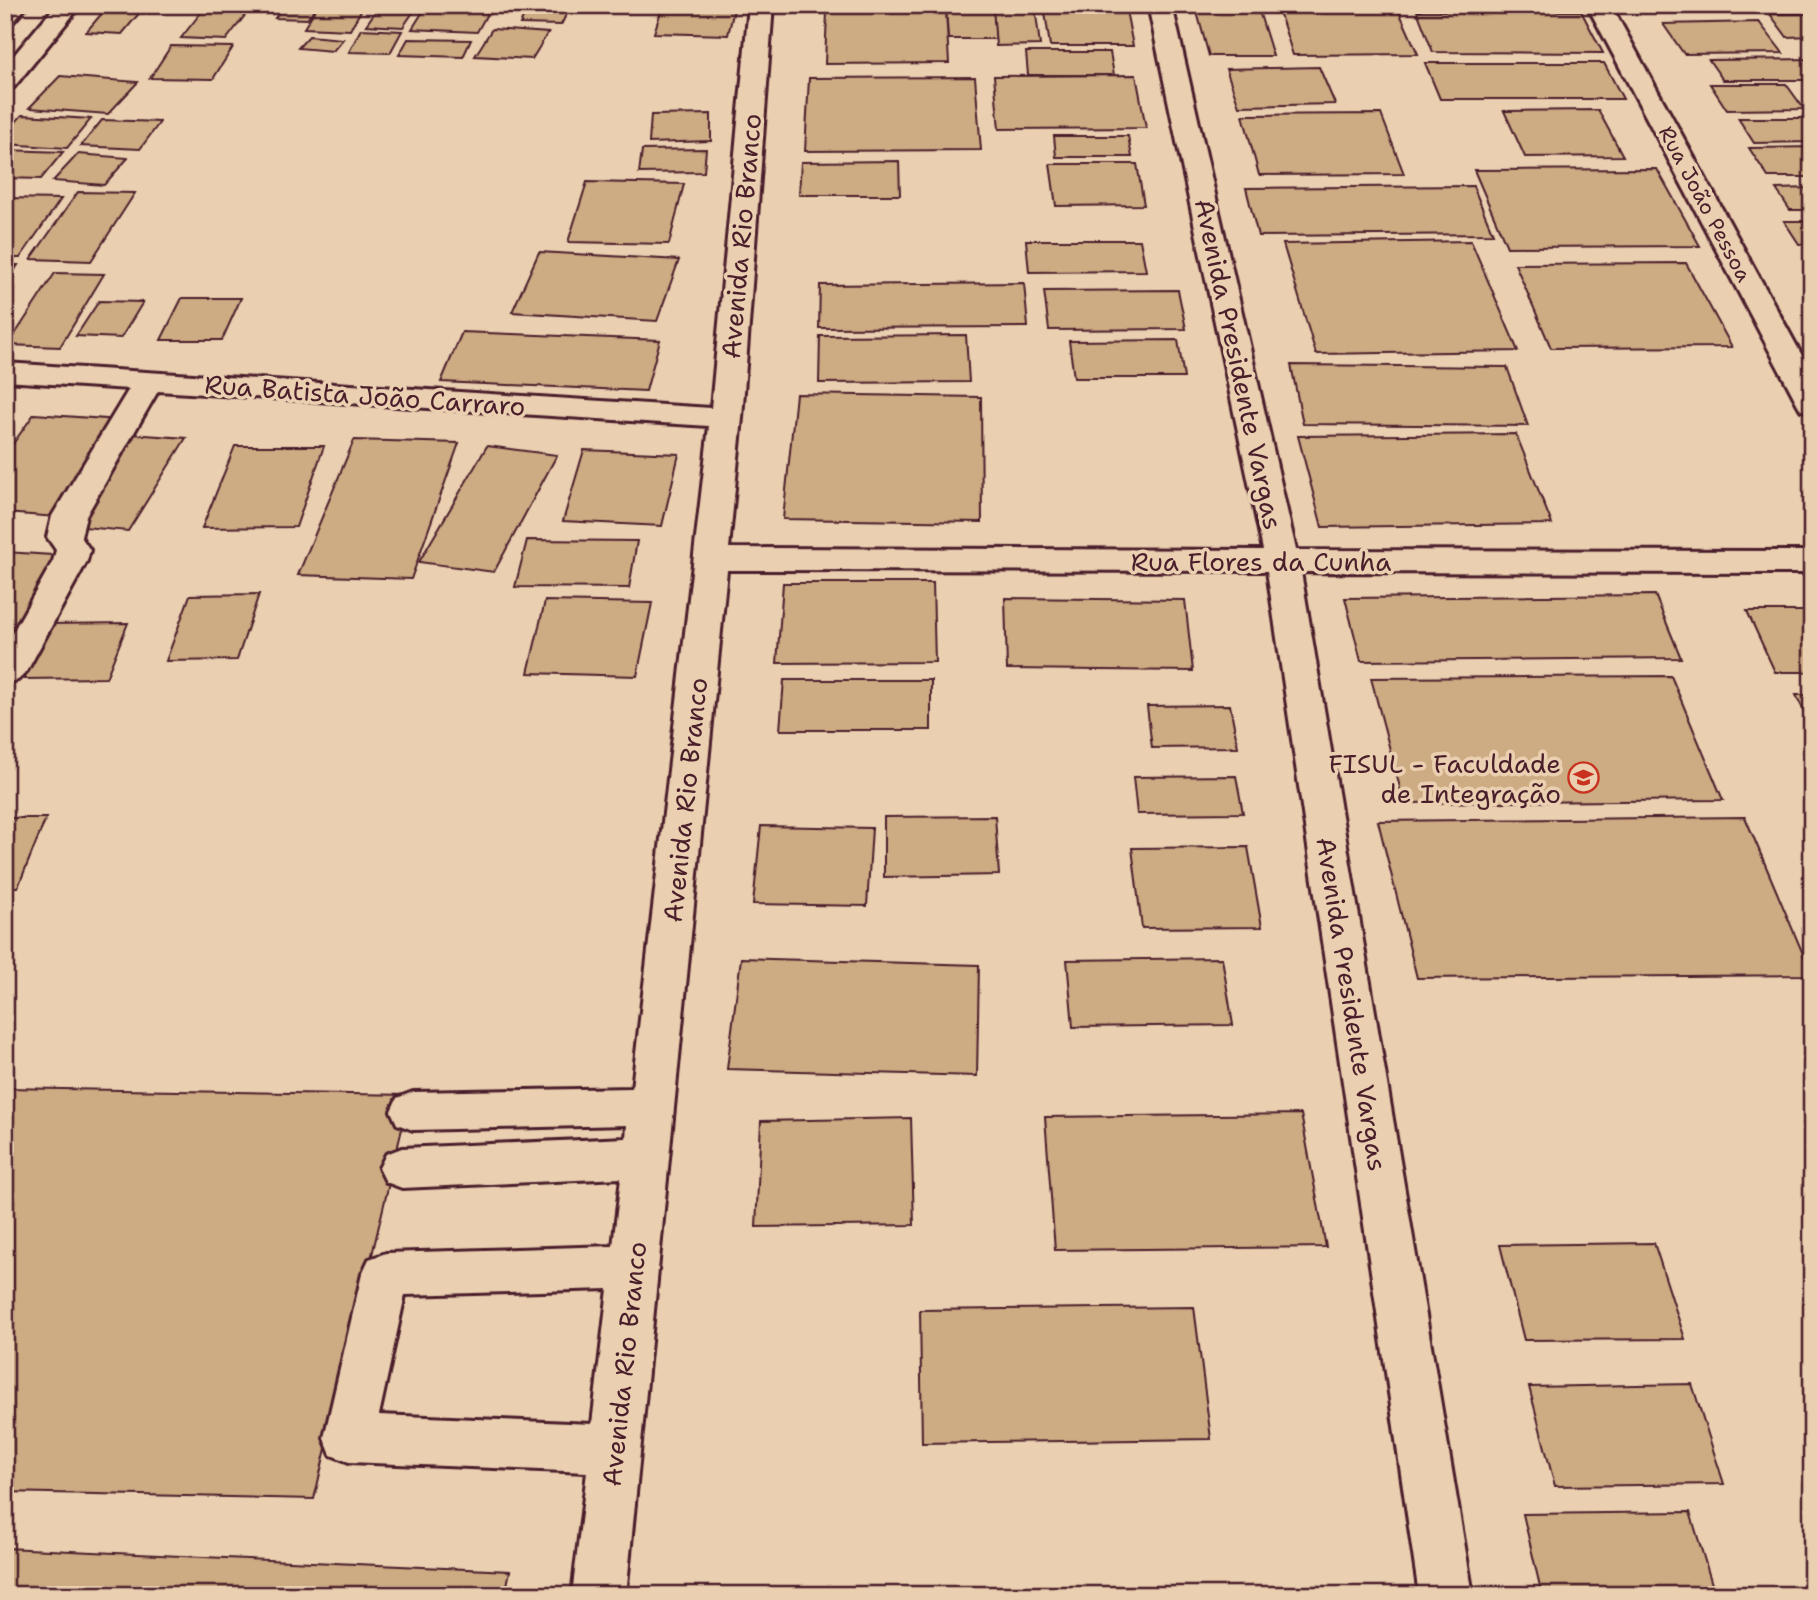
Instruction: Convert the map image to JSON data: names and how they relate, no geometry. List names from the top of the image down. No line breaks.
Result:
{"streets":{"street":["Rua João Pessoa","Avenida Rio Branco","Avenida Presidente Vargas","Rua Batista João Carraro","Rua Flores da Cunha"]},"crossings":[["Avenida Rio Branco","Rua Batista João Carraro"],["Avenida Rio Branco","Rua Flores da Cunha"],["Avenida Presidente Vargas","Rua Flores da Cunha"]],"places":{"school or university":["FISUL - Faculdade de Integração"]}}
